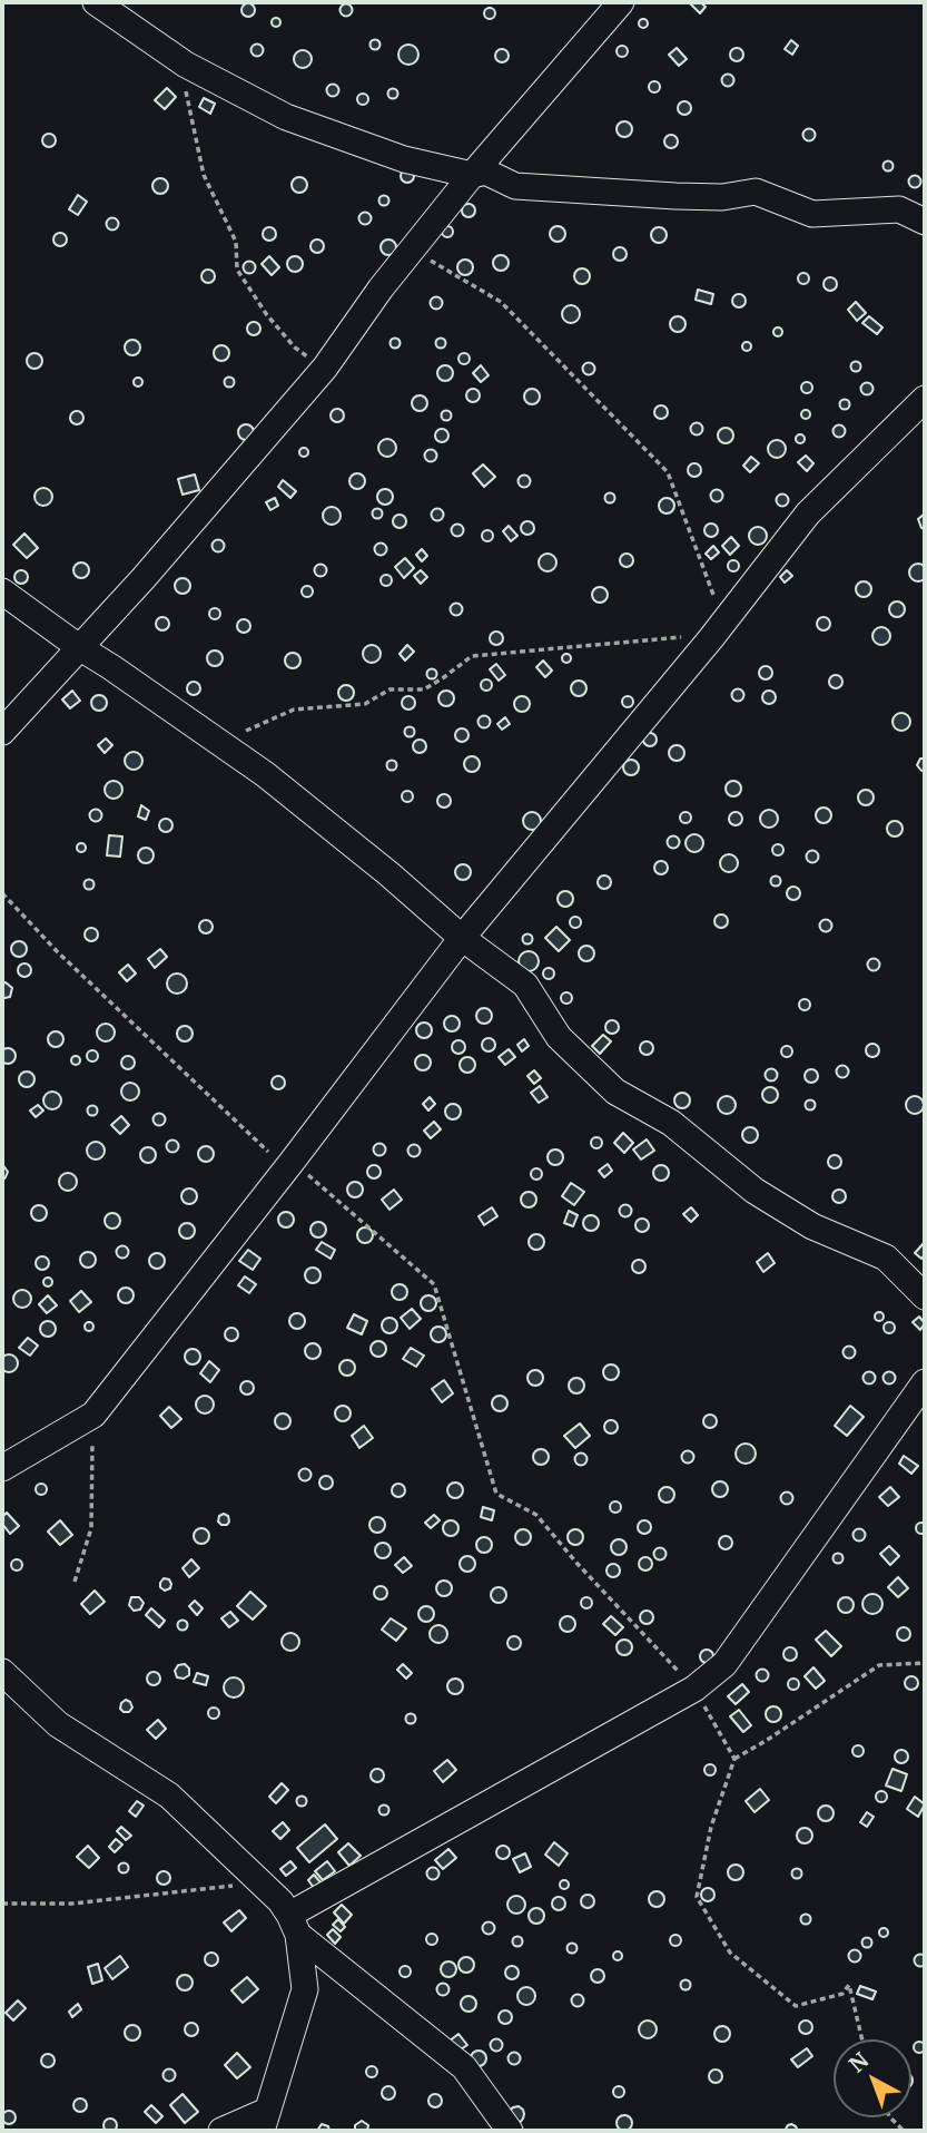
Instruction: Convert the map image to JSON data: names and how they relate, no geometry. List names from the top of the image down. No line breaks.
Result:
{"north":"top left"}
